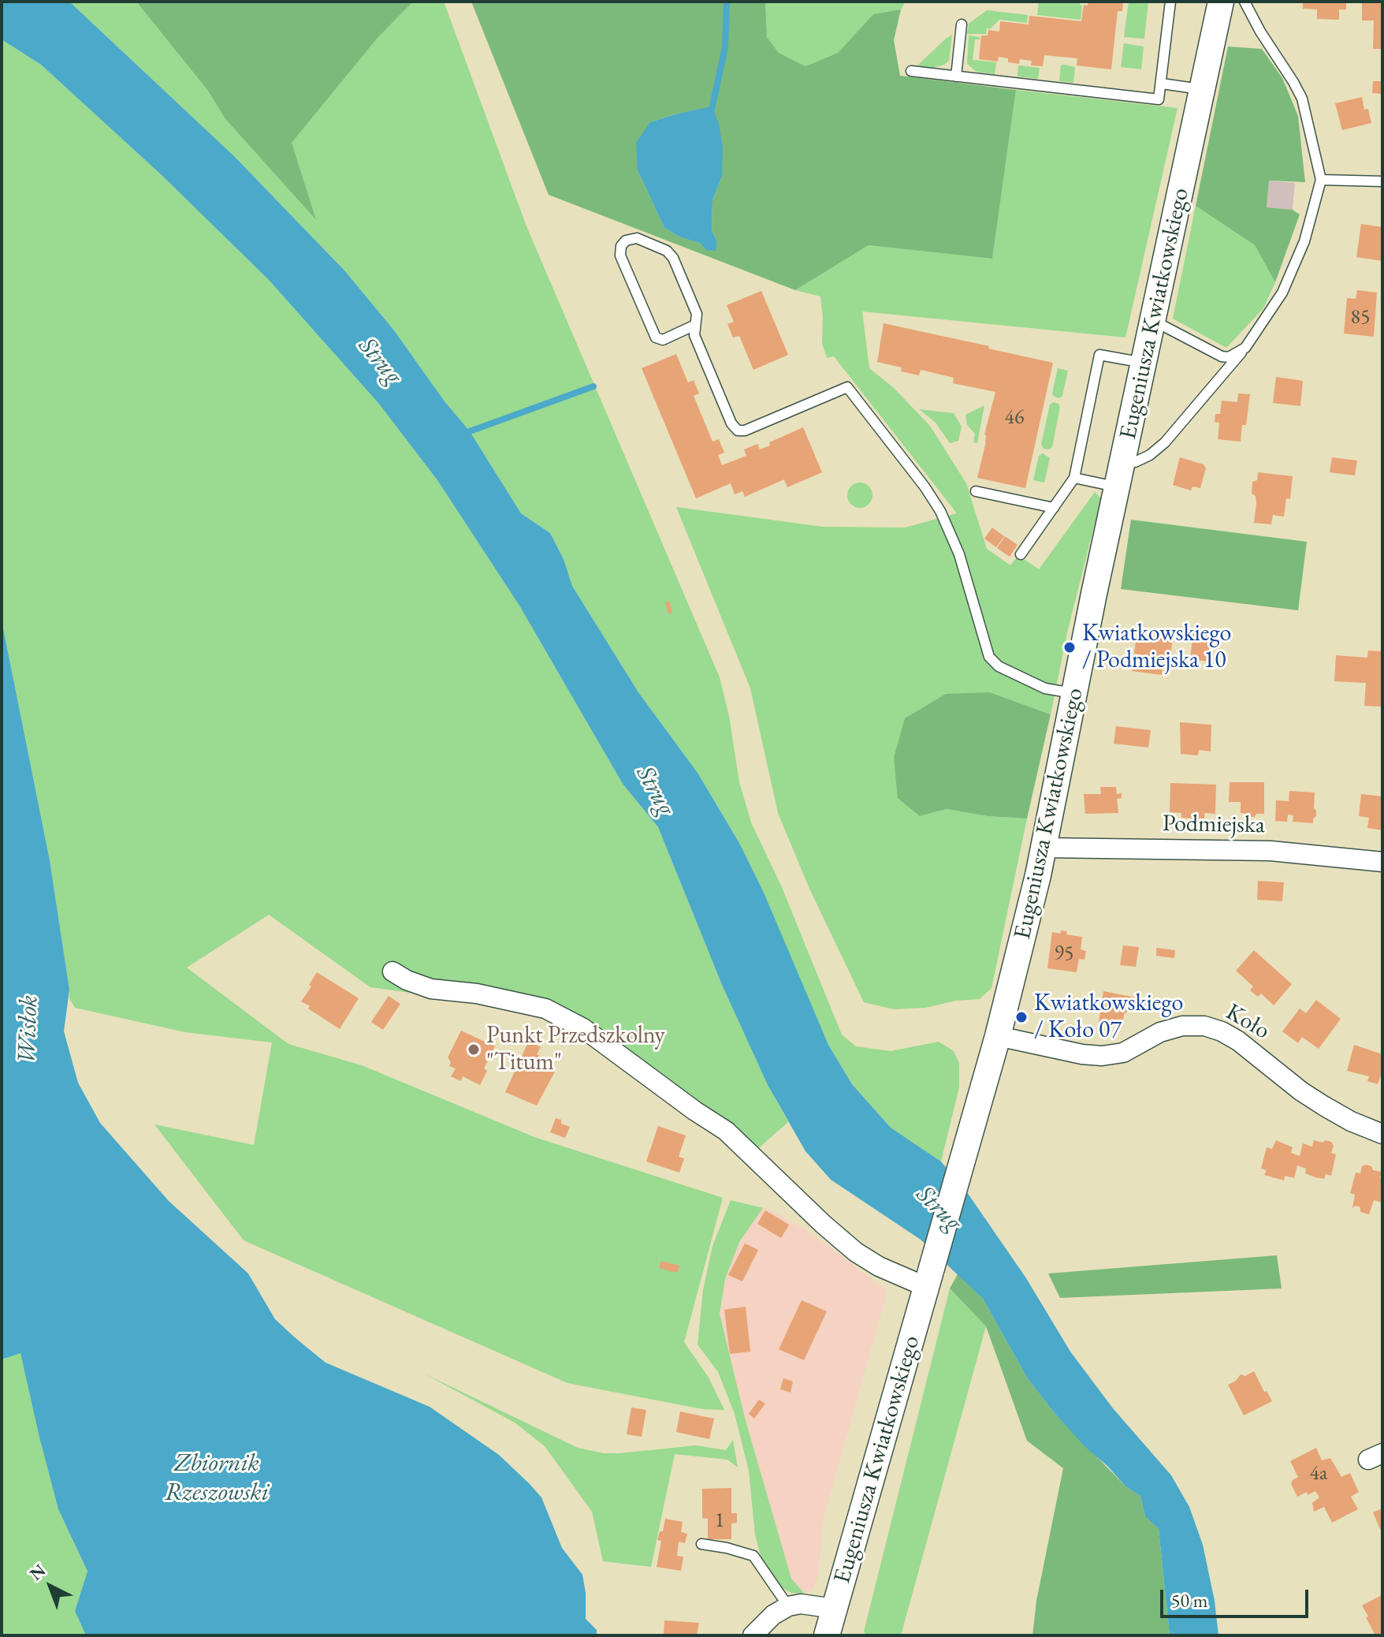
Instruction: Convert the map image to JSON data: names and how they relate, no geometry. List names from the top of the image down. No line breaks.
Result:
{"streets":{"street":["Eugeniusza Kwiatkowskiego","Podmiejska","Koło"]},"crossings":[["Eugeniusza Kwiatkowskiego","Podmiejska"],["Eugeniusza Kwiatkowskiego","Koło"]],"water":["Strug","Wisłok","Zbiornik Rzeszowski"],"places":["Kwiatkowskiego / Podmiejska 10","Kwiatkowskiego / Koło 07","Punkt Przedszkolny \"Titum\""],"house_numbers":["85","46","95","4a","1"],"scale_bar":"50 m","north":"top left"}
